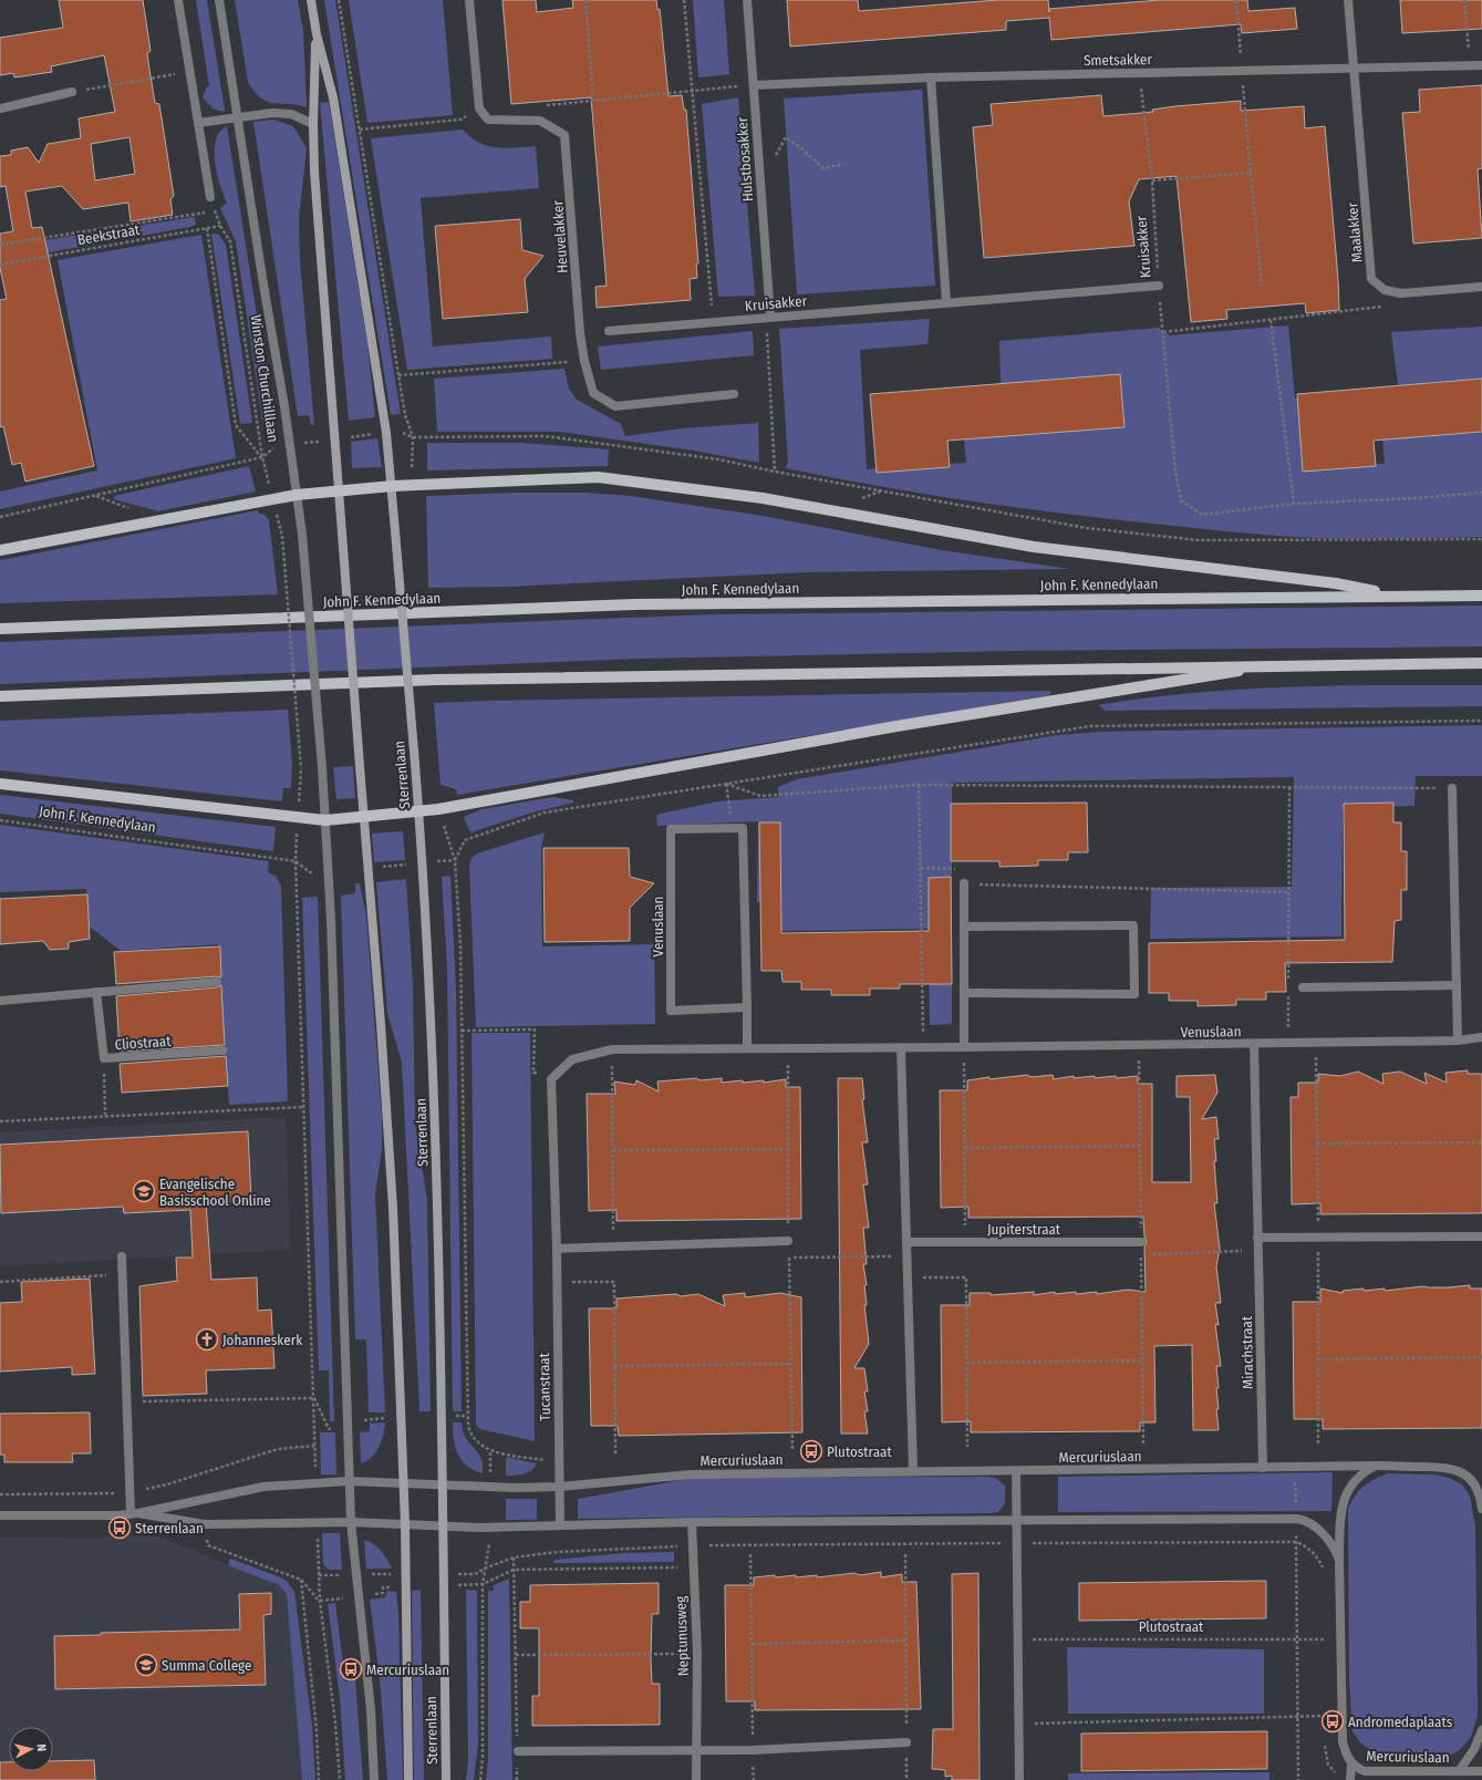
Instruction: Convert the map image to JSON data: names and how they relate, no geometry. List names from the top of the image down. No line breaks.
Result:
{"streets":{"main road":["John F. Kennedylaan","Sterrenlaan"],"street":["Smetsakker","Hulstbosakker","Maalakker","Heuvelakker","Kruisakker","Winston Churchilllaan","Venuslaan","Cliostraat","Jupiterstraat","Mirachstraat","Tucanstraat","Mercuriuslaan","Neptunusweg"],"path":["Beekstraat","Plutostraat"]},"crossings":[["Smetsakker","Hulstbosakker"],["Smetsakker","Maalakker"],["Smetsakker","Kruisakker"],["Hulstbosakker","Kruisakker"],["Beekstraat","Winston Churchilllaan"],["Sterrenlaan","Mercuriuslaan"],["Venuslaan","Mirachstraat"],["Venuslaan","Tucanstraat"],["Mirachstraat","Mercuriuslaan"],["Tucanstraat","Mercuriuslaan"],["Mercuriuslaan","Neptunusweg"]],"places":{"school or university":["Evangelische Basisschool Online","Summa College"],"church":["Johanneskerk"],"bus stop":["Plutostraat","Sterrenlaan","Mercuriuslaan","Andromedaplaats"]},"north":"right"}
